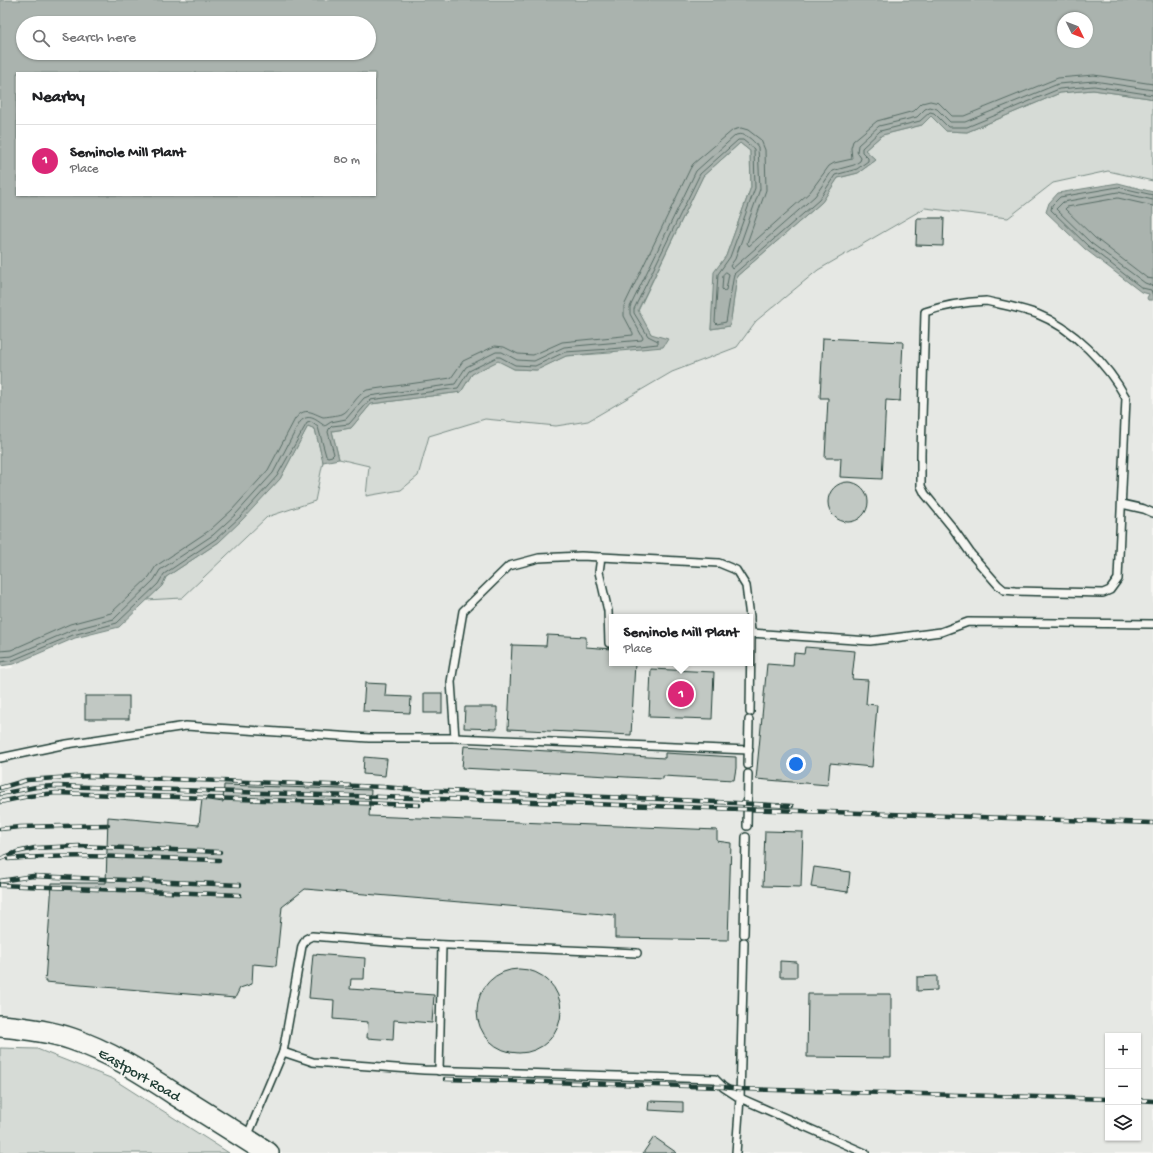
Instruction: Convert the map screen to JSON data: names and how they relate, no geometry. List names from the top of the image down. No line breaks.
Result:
{"streets":{"main road":["Eastport Road"]},"north":"bottom right","page":{"search":"Search here","heading":"Nearby","list":[{"mark":"1","name":"Seminole Mill Plant","note":"Place","value":"80 m"}],"popup":["Seminole Mill Plant","Place"],"pins":"1","map_buttons":["+","−"]}}
